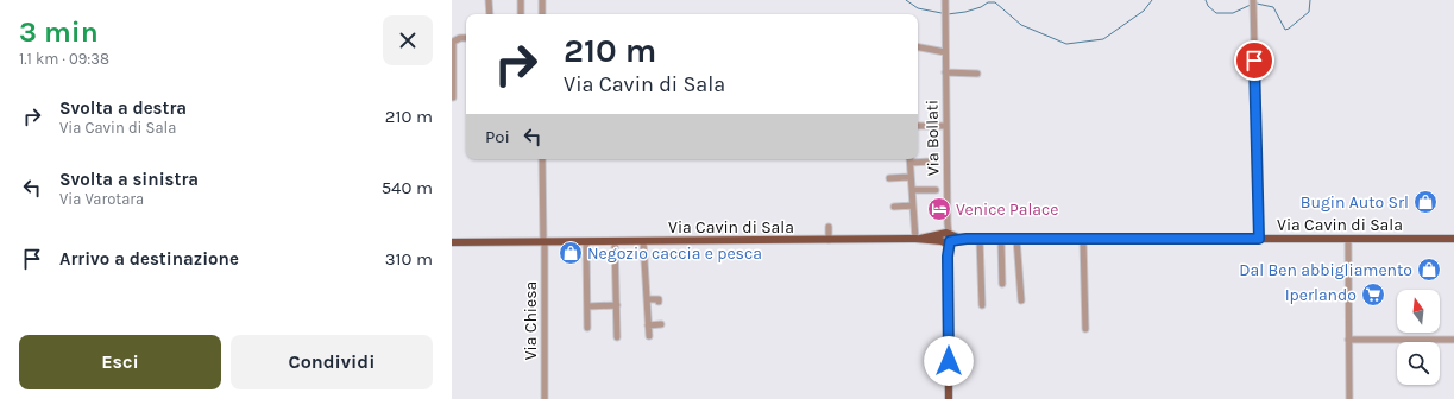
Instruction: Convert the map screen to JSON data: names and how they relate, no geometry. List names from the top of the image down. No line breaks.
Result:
{"streets":{"main road":["Via Cavin di Sala"],"street":["Via Bollati","Via Chiesa"]},"crossings":[["Via Bollati","Via Cavin di Sala"],["Via Cavin di Sala","Via Chiesa"]],"places":{"shop":["Bugin Auto Srl","Negozio caccia e pesca","Dal Ben abbigliamento"],"hotel":["Venice Palace"],"supermarket":["Iperlando"]},"north":"top","page":{"heading":["3 min","1.1 km · 09:38"],"turn":["210 m","Via Cavin di Sala"],"list":[{"name":"Svolta a destra","note":"Via Cavin di Sala","value":"210 m"},{"name":"Svolta a sinistra","note":"Via Varotara","value":"540 m"},{"name":"Arrivo a destinazione","value":"310 m"}],"then":"Poi","buttons":["Esci","Condividi"]}}
